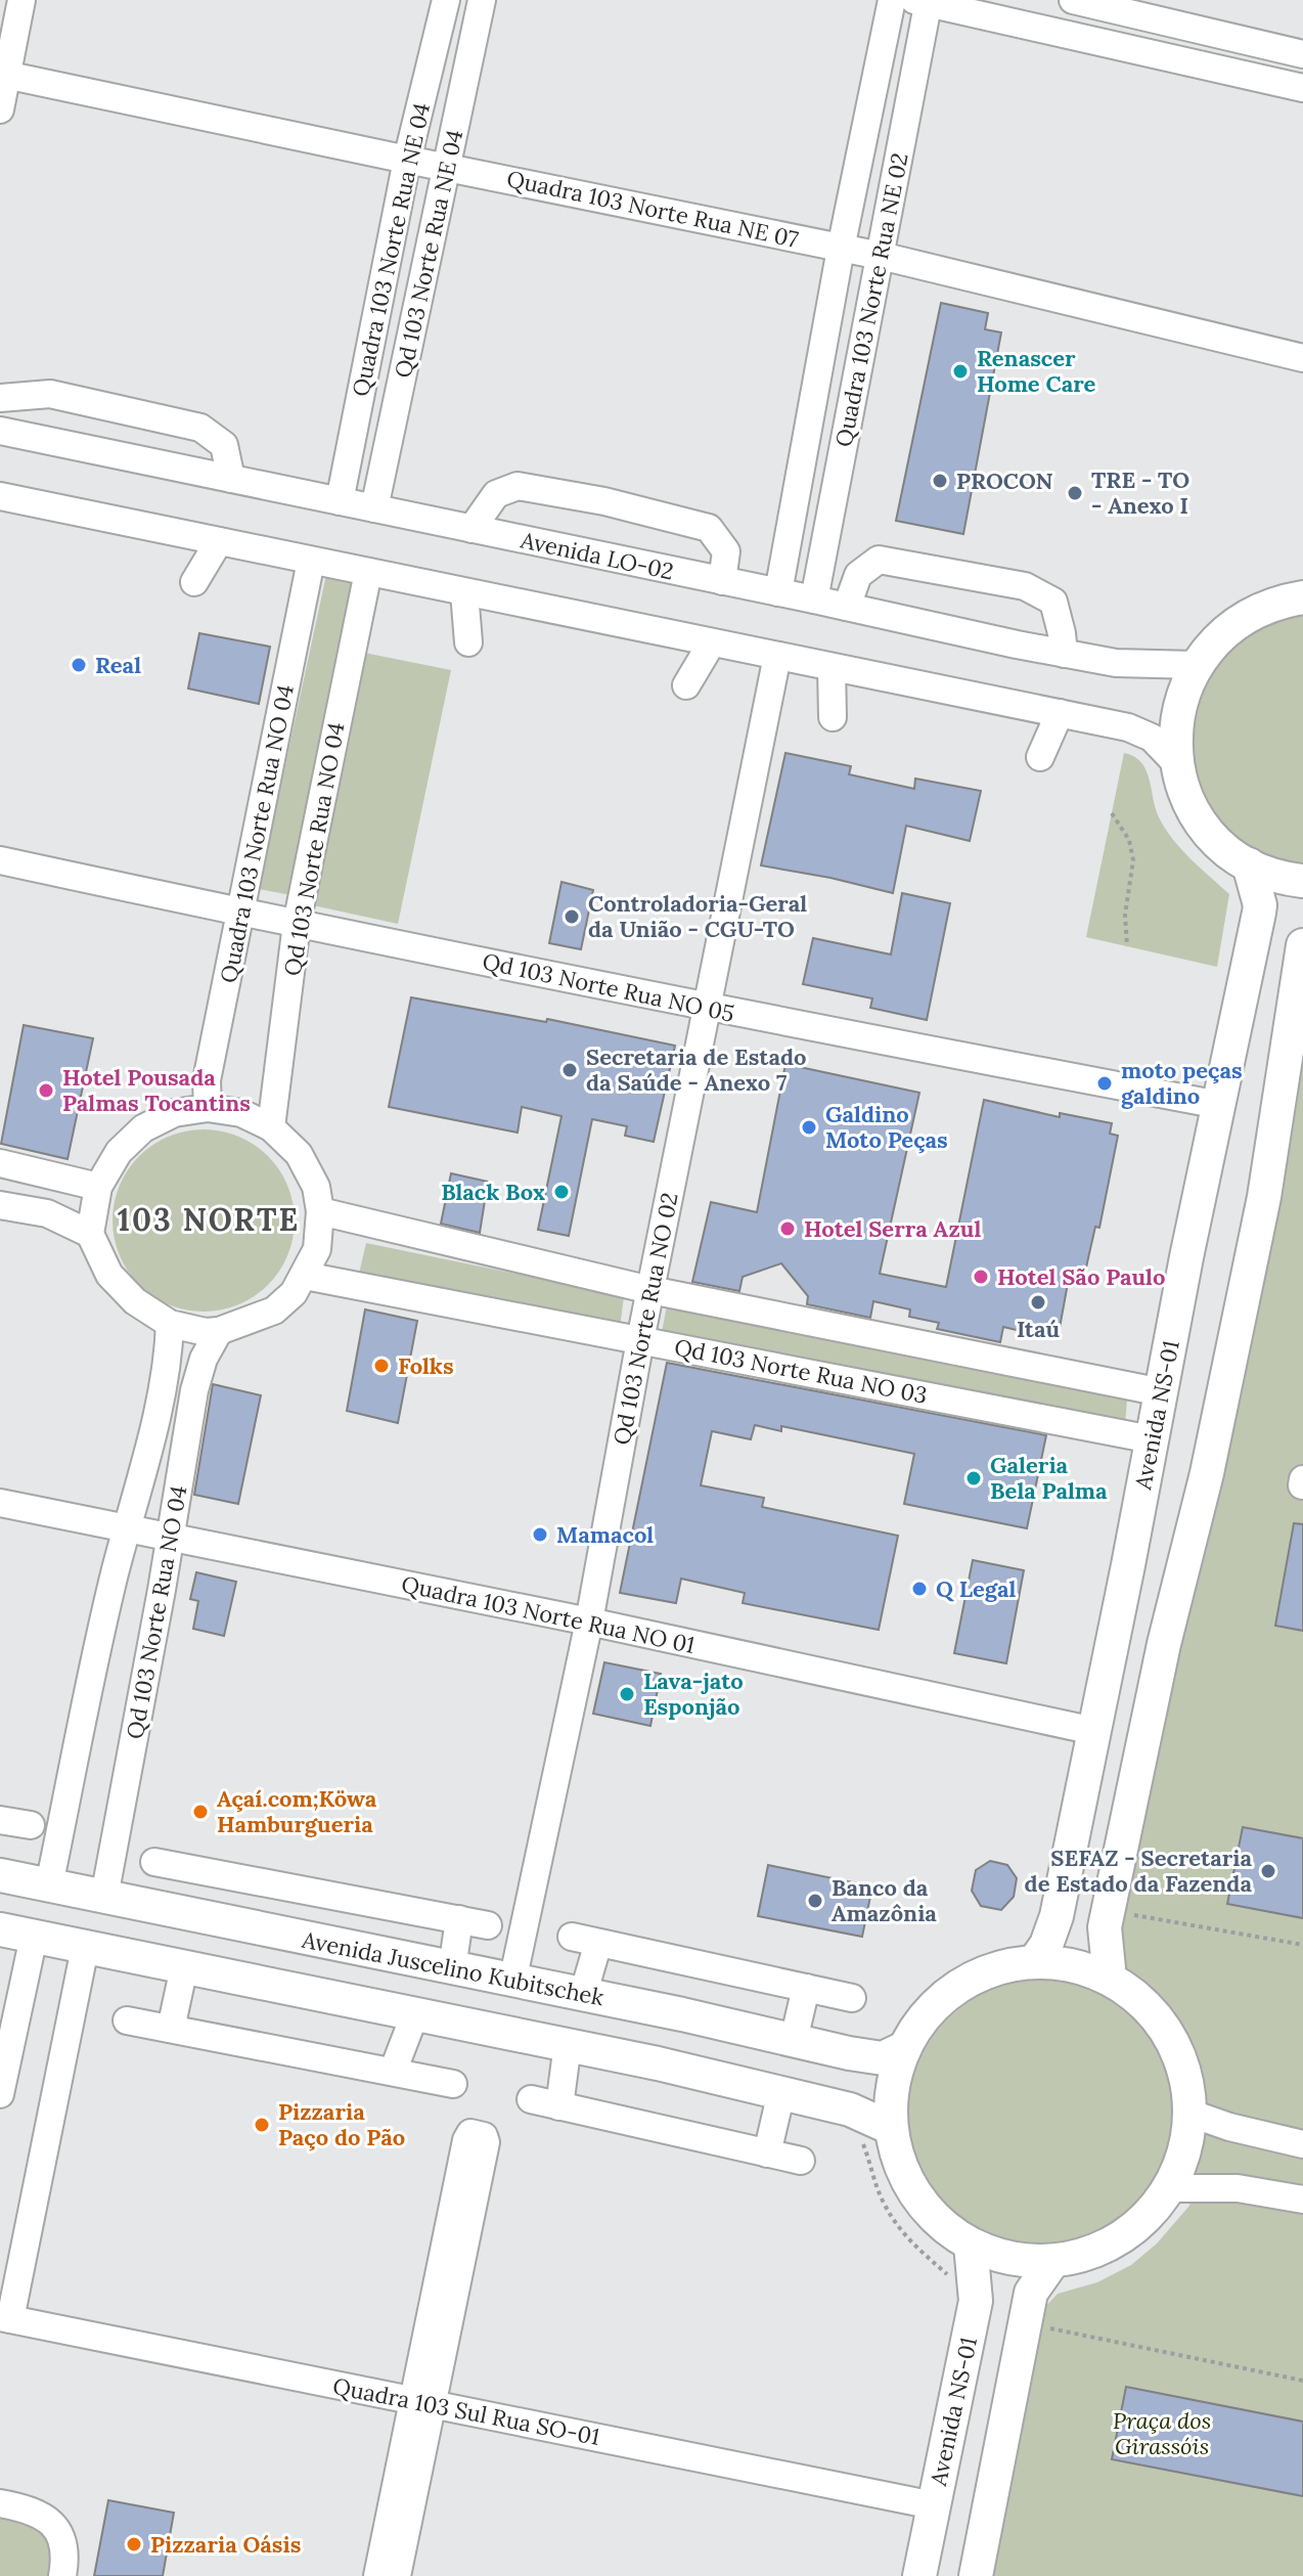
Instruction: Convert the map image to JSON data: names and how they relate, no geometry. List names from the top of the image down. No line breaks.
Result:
{"streets":{"main road":["Avenida NS-01","Avenida Juscelino Kubitschek"],"street":["Quadra 103 Norte Rua NE 07","Quadra 103 Norte Rua NE 04","Qd 103 Norte Rua NE 04","Quadra 103 Norte Rua NE 02","Avenida LO-02","Quadra 103 Norte Rua NO 04","Qd 103 Norte Rua NO 04","Qd 103 Norte Rua NO 05","Qd 103 Norte Rua NO 02","Qd 103 Norte Rua NO 03","Quadra 103 Norte Rua NO 01","Quadra 103 Sul Rua SO-01"]},"crossings":[["Quadra 103 Norte Rua NE 07","Quadra 103 Norte Rua NE 04"],["Quadra 103 Norte Rua NE 07","Qd 103 Norte Rua NE 04"],["Quadra 103 Norte Rua NE 07","Quadra 103 Norte Rua NE 02"],["Quadra 103 Norte Rua NE 04","Avenida LO-02"],["Qd 103 Norte Rua NE 04","Avenida LO-02"],["Quadra 103 Norte Rua NE 02","Avenida LO-02"],["Quadra 103 Norte Rua NO 04","Qd 103 Norte Rua NO 04"],["Quadra 103 Norte Rua NO 04","Qd 103 Norte Rua NO 05"],["Quadra 103 Norte Rua NO 04","Qd 103 Norte Rua NO 03"],["Qd 103 Norte Rua NO 04","Qd 103 Norte Rua NO 05"],["Qd 103 Norte Rua NO 04","Qd 103 Norte Rua NO 03"],["Qd 103 Norte Rua NO 04","Quadra 103 Norte Rua NO 01"],["Qd 103 Norte Rua NO 04","Avenida Juscelino Kubitschek"],["Qd 103 Norte Rua NO 05","Qd 103 Norte Rua NO 02"],["Qd 103 Norte Rua NO 05","Avenida NS-01"],["Qd 103 Norte Rua NO 02","Qd 103 Norte Rua NO 03"],["Qd 103 Norte Rua NO 02","Quadra 103 Norte Rua NO 01"],["Qd 103 Norte Rua NO 02","Avenida Juscelino Kubitschek"],["Qd 103 Norte Rua NO 03","Avenida NS-01"],["Avenida NS-01","Quadra 103 Norte Rua NO 01"],["Avenida NS-01","Quadra 103 Sul Rua SO-01"]],"districts":["103 NORTE"],"parks":["Praça dos Girassóis"],"places":["Renascer Home Care","PROCON","TRE - TO - Anexo I","Real","Controladoria-Geral da União - CGU-TO","Secretaria de Estado da Saúde - Anexo 7","moto peças galdino","Hotel Pousada Palmas Tocantins","Galdino Moto Peças","Black Box","Hotel Serra Azul","Hotel São Paulo","Itaú","Folks","Galeria Bela Palma","Mamacol","Q Legal","Lava-jato Esponjão","Açaí.com;Köwa Hamburgueria","SEFAZ - Secretaria de Estado da Fazenda","Banco da Amazônia","Pizzaria Paço do Pão","Pizzaria Oásis"]}
